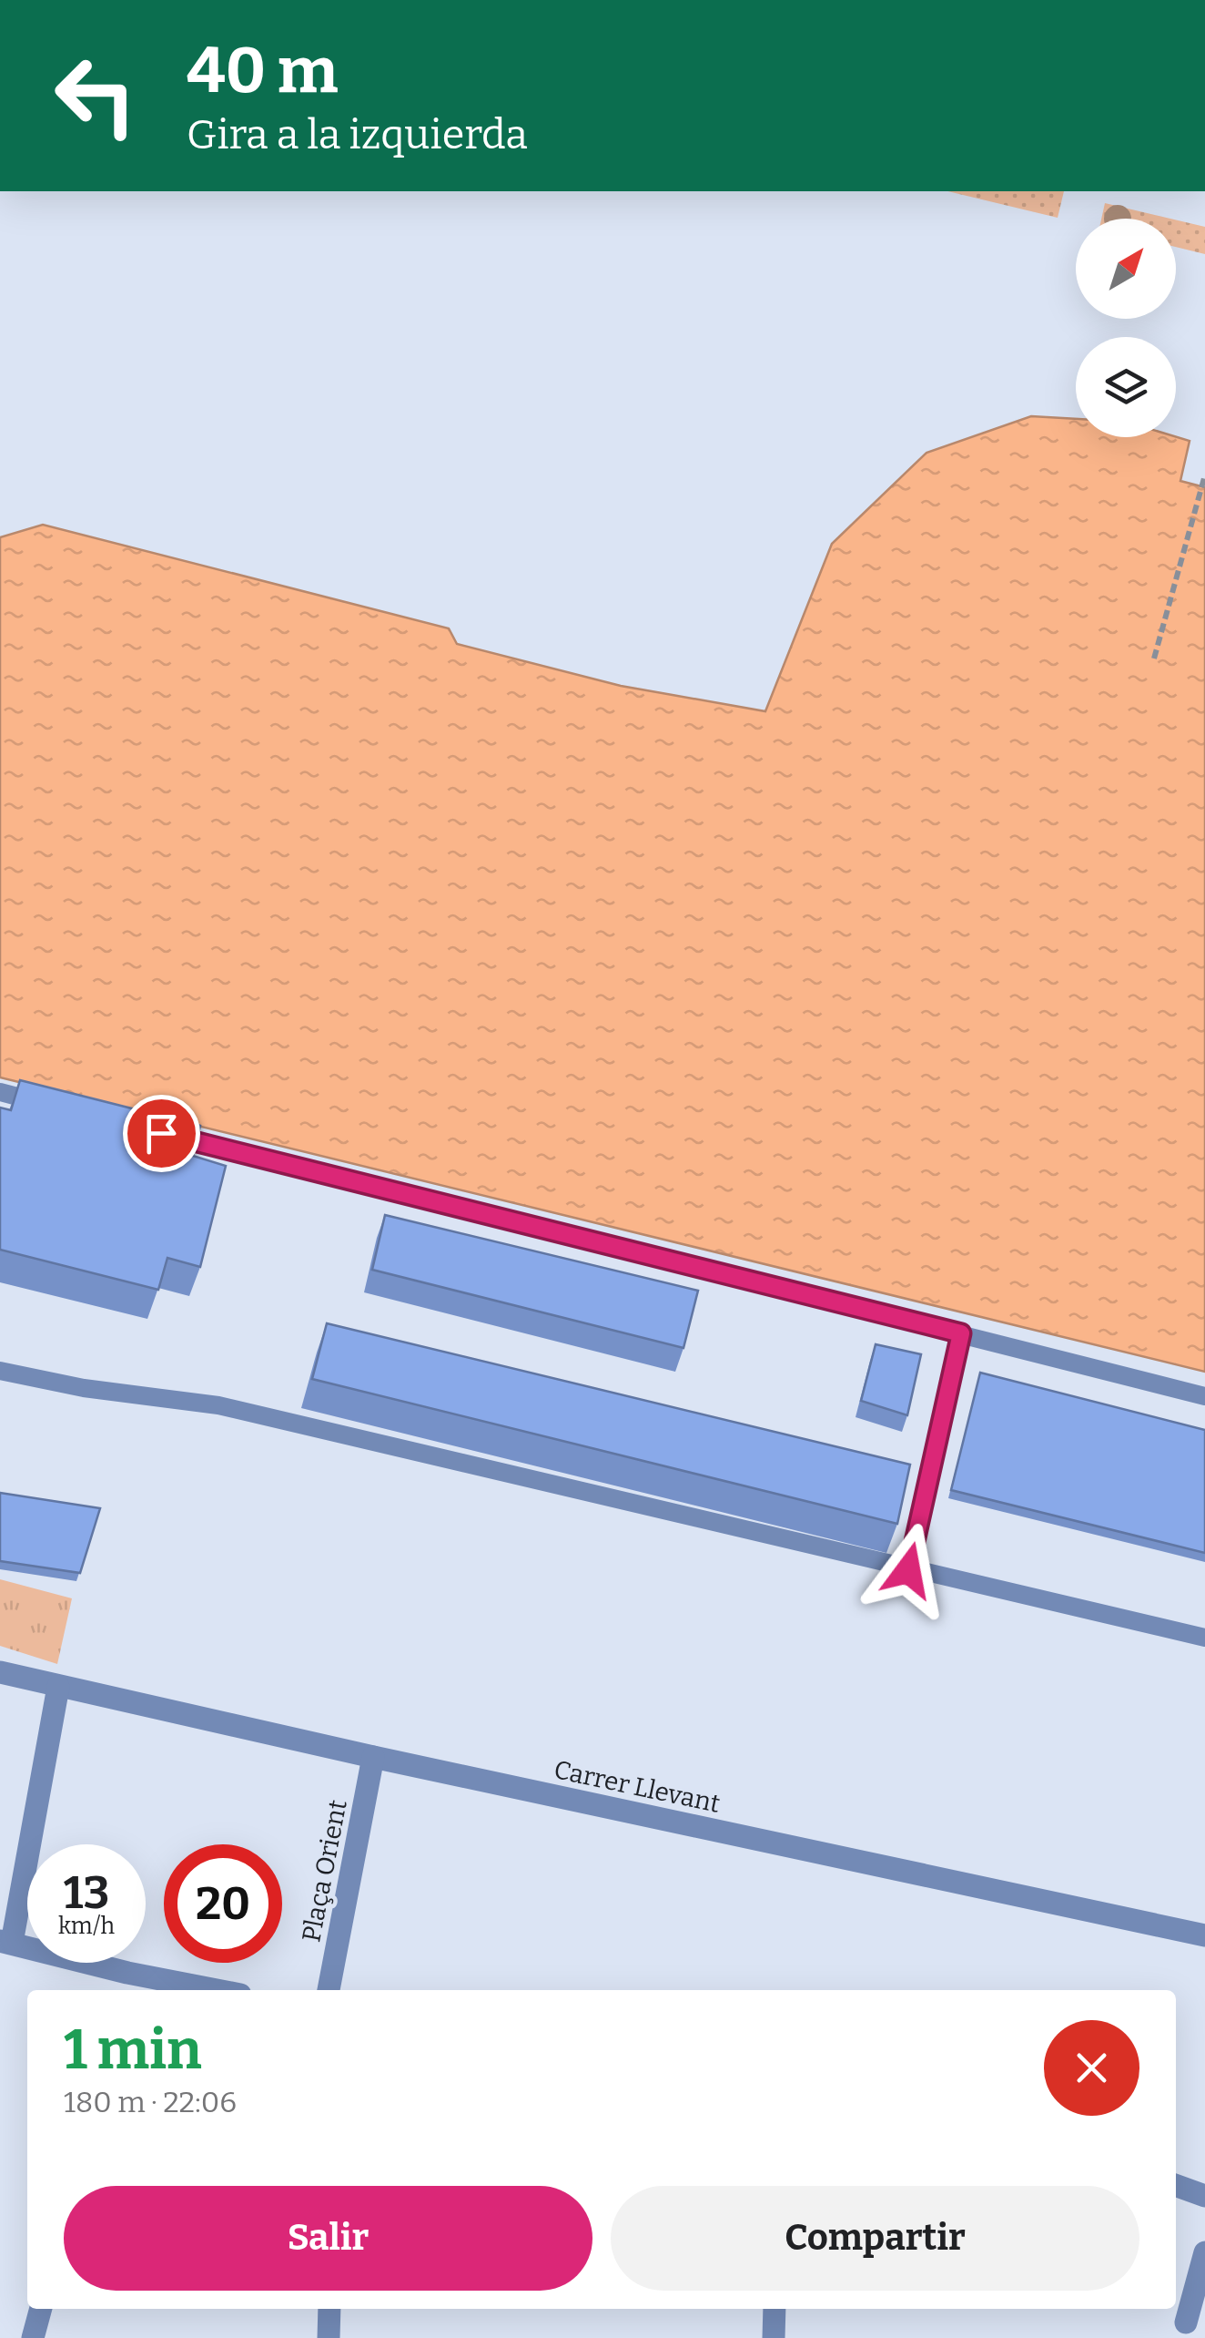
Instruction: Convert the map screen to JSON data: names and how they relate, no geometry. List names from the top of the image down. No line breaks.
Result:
{"streets":{"street":["Carrer Llevant","Plaça Orient"]},"crossings":[["Carrer Llevant","Plaça Orient"]],"north":"top right","page":{"turn":["40 m","Gira a la izquierda"],"speed":"13 km/h","limit":"20","heading":["1 min","180 m · 22:06"],"buttons":["Salir","Compartir"]}}
